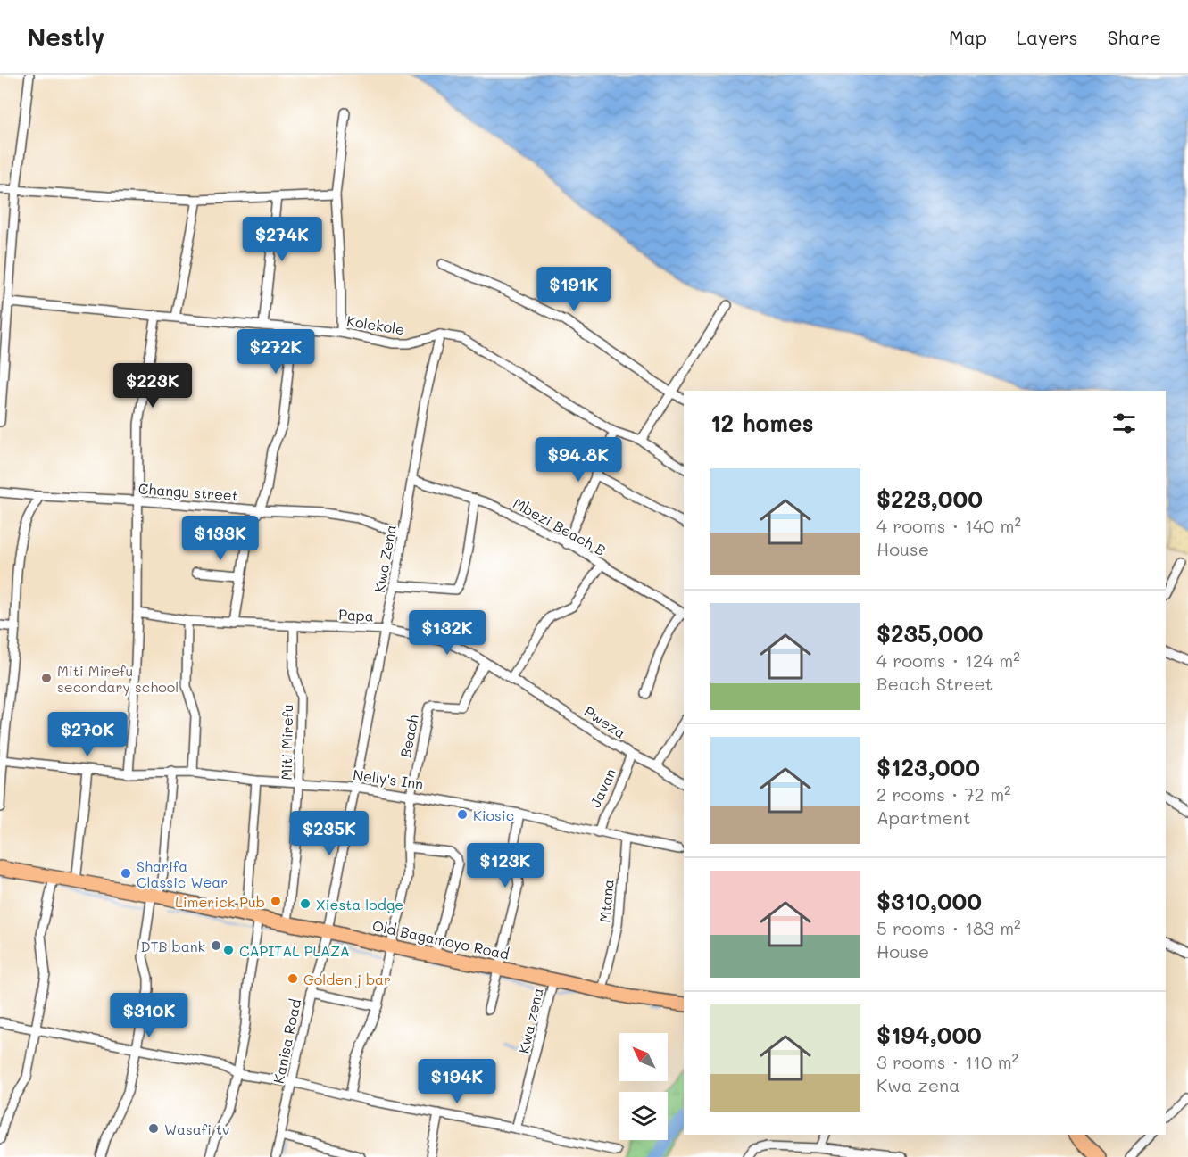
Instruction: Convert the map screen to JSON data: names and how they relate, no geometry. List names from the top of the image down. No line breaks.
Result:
{"streets":{"main road":["Old Bagamoyo Road"],"street":["Kolekole","Changu street","Mbezi Beach B","Kwa Zena","Papa","Pweza","Beach","Miti Mirefu","Nelly's Inn","Javan","Mtana","Kwa zena","Kanisa Road"]},"crossings":[["Kolekole","Kwa Zena"],["Changu street","Kwa Zena"],["Mbezi Beach B","Kwa Zena"],["Kwa Zena","Papa"],["Kwa Zena","Nelly's Inn"],["Kwa Zena","Kanisa Road"],["Papa","Pweza"],["Papa","Beach"],["Papa","Miti Mirefu"],["Pweza","Javan"],["Beach","Nelly's Inn"],["Beach","Old Bagamoyo Road"],["Miti Mirefu","Nelly's Inn"],["Miti Mirefu","Old Bagamoyo Road"],["Nelly's Inn","Javan"],["Nelly's Inn","Kanisa Road"],["Mtana","Old Bagamoyo Road"],["Old Bagamoyo Road","Kwa zena"],["Old Bagamoyo Road","Kanisa Road"]],"places":["Miti Mirefu secondary school","Kiosic","Sharifa Classic Wear","Limerick Pub","Xiesta lodge","DTB bank","CAPITAL PLAZA","Golden j bar","Wasafi tv"],"north":"top left","page":{"header":"Nestly","nav":["Map","Layers","Share"],"price":["$274K","$191K","$272K","$223K","$94.8K","$133K","$132K","$270K","$235K","$123K","$310K","$194K"],"heading":"12 homes","list":[{"name":"$223,000","note":"4 rooms · 140 m² · House"},{"name":"$235,000","note":"4 rooms · 124 m² · Beach Street"},{"name":"$123,000","note":"2 rooms · 72 m² · Apartment"},{"name":"$310,000","note":"5 rooms · 183 m² · House"},{"name":"$194,000","note":"3 rooms · 110 m² · Kwa zena"}]}}
